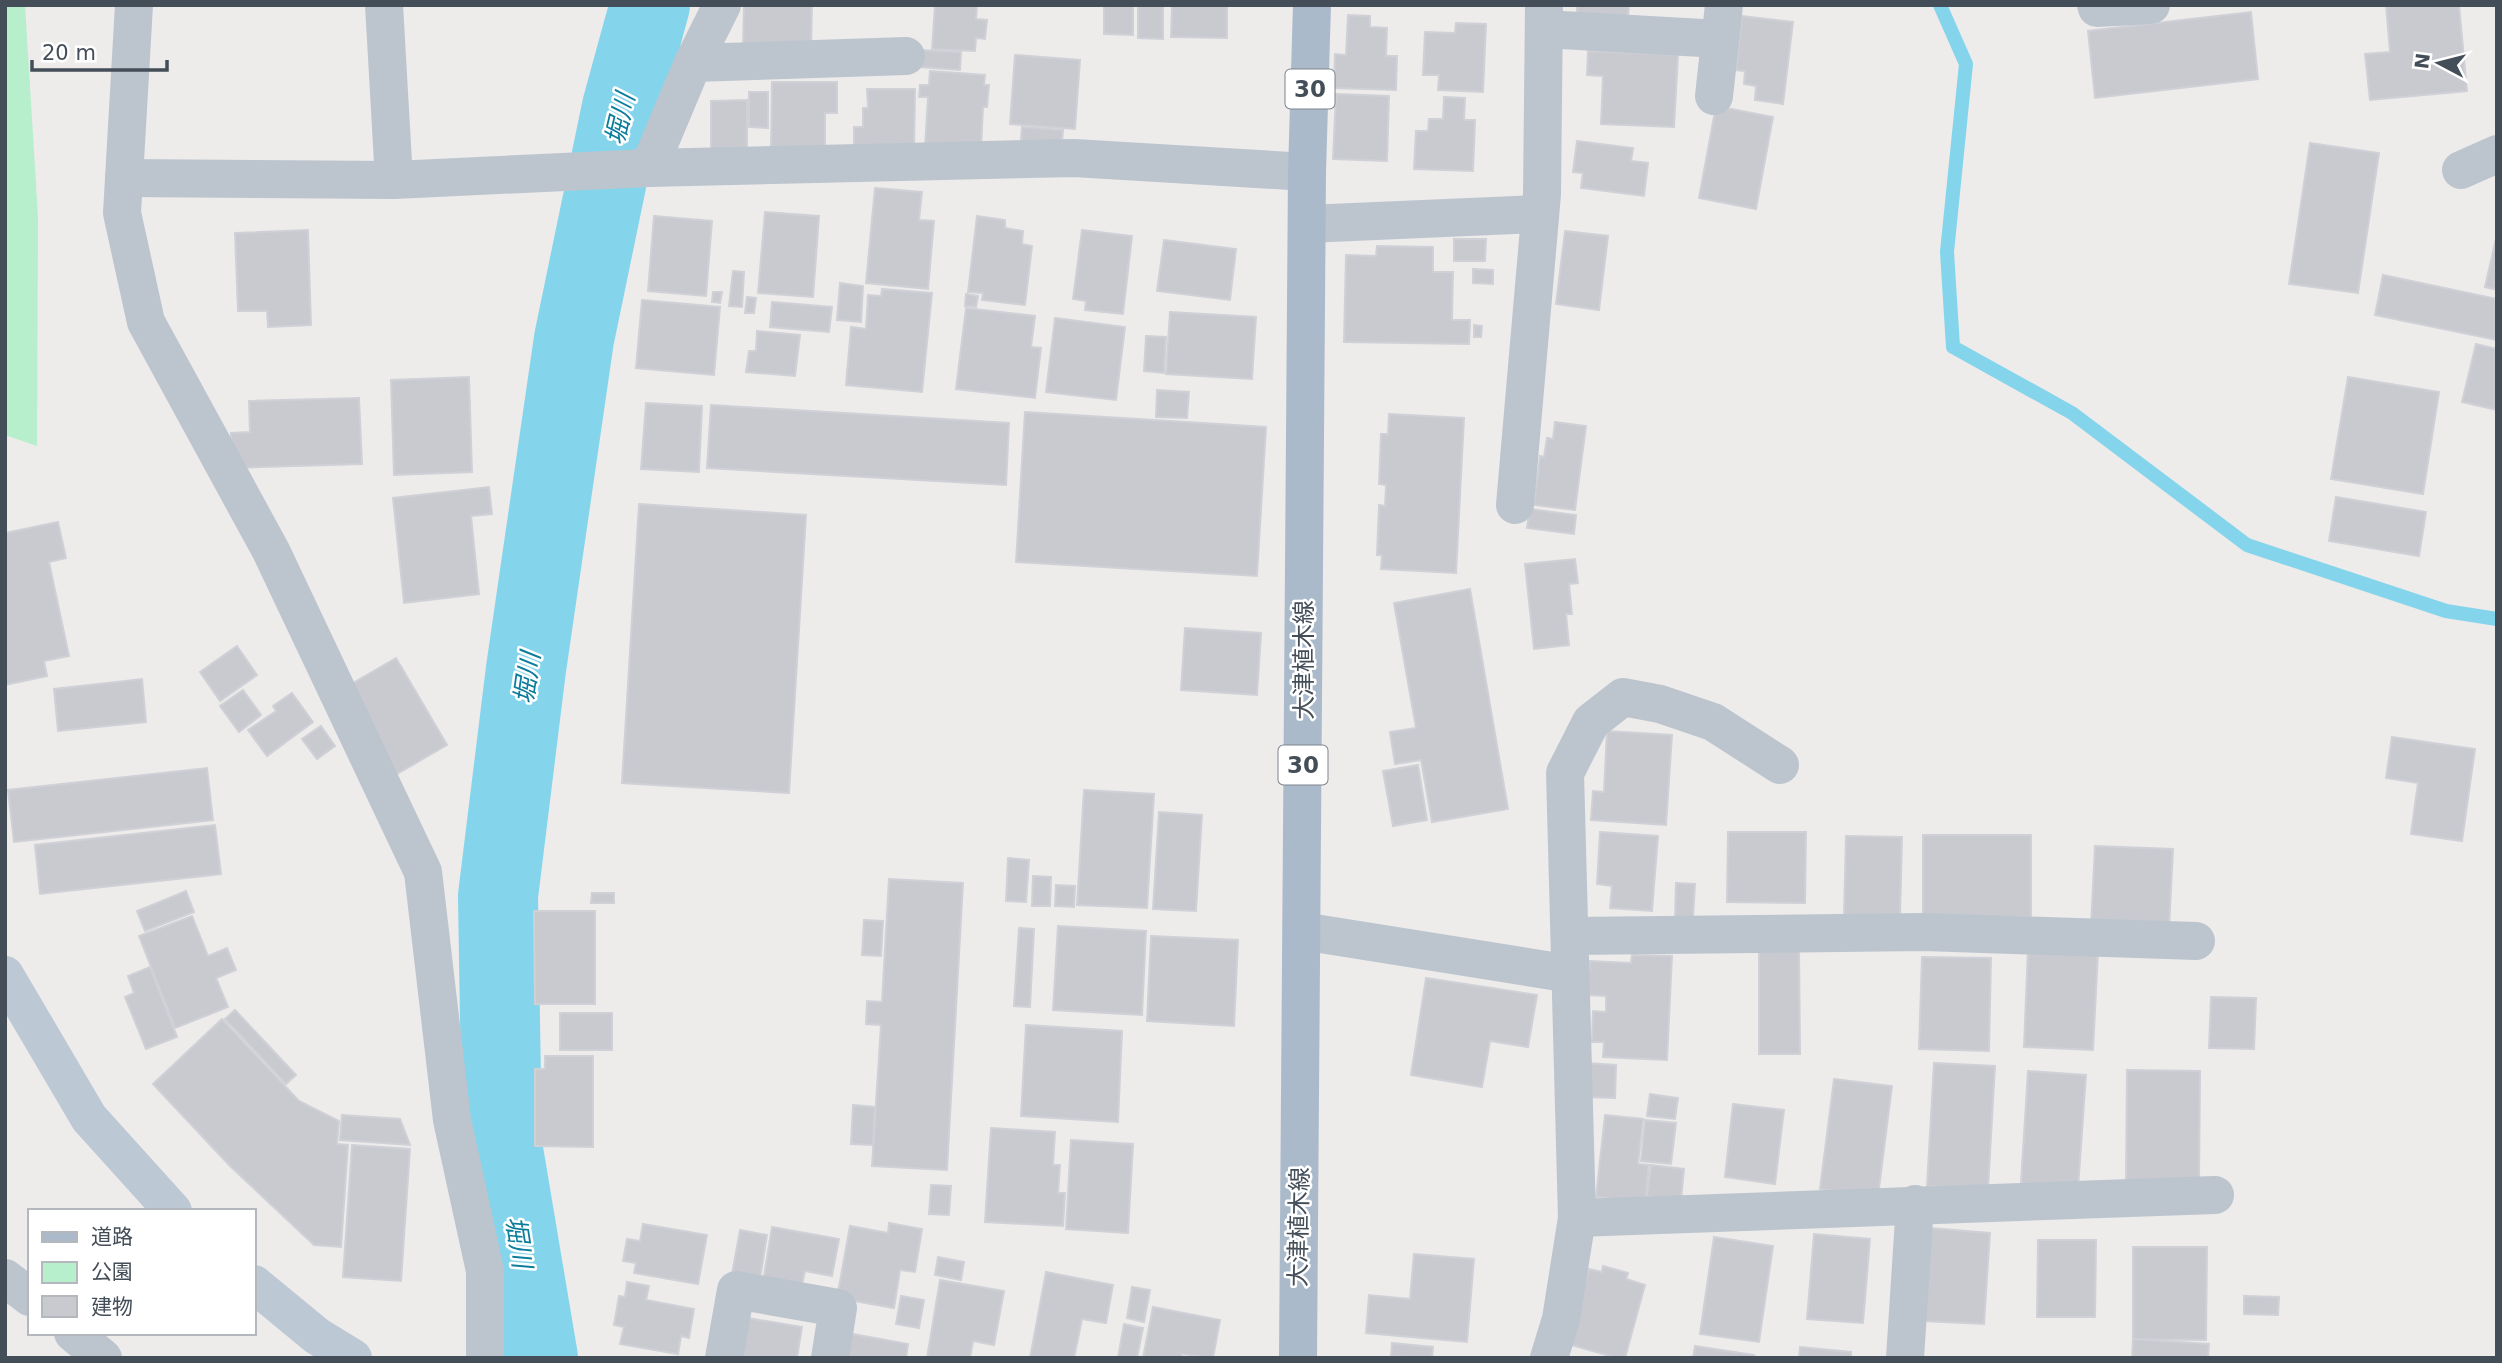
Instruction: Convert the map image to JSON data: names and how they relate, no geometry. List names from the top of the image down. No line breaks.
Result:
{"streets":{"main road":["30","大津植木線"]},"water":["堀川"],"legend":["道路","公園","建物"],"scale_bar":"20 m","north":"left"}
